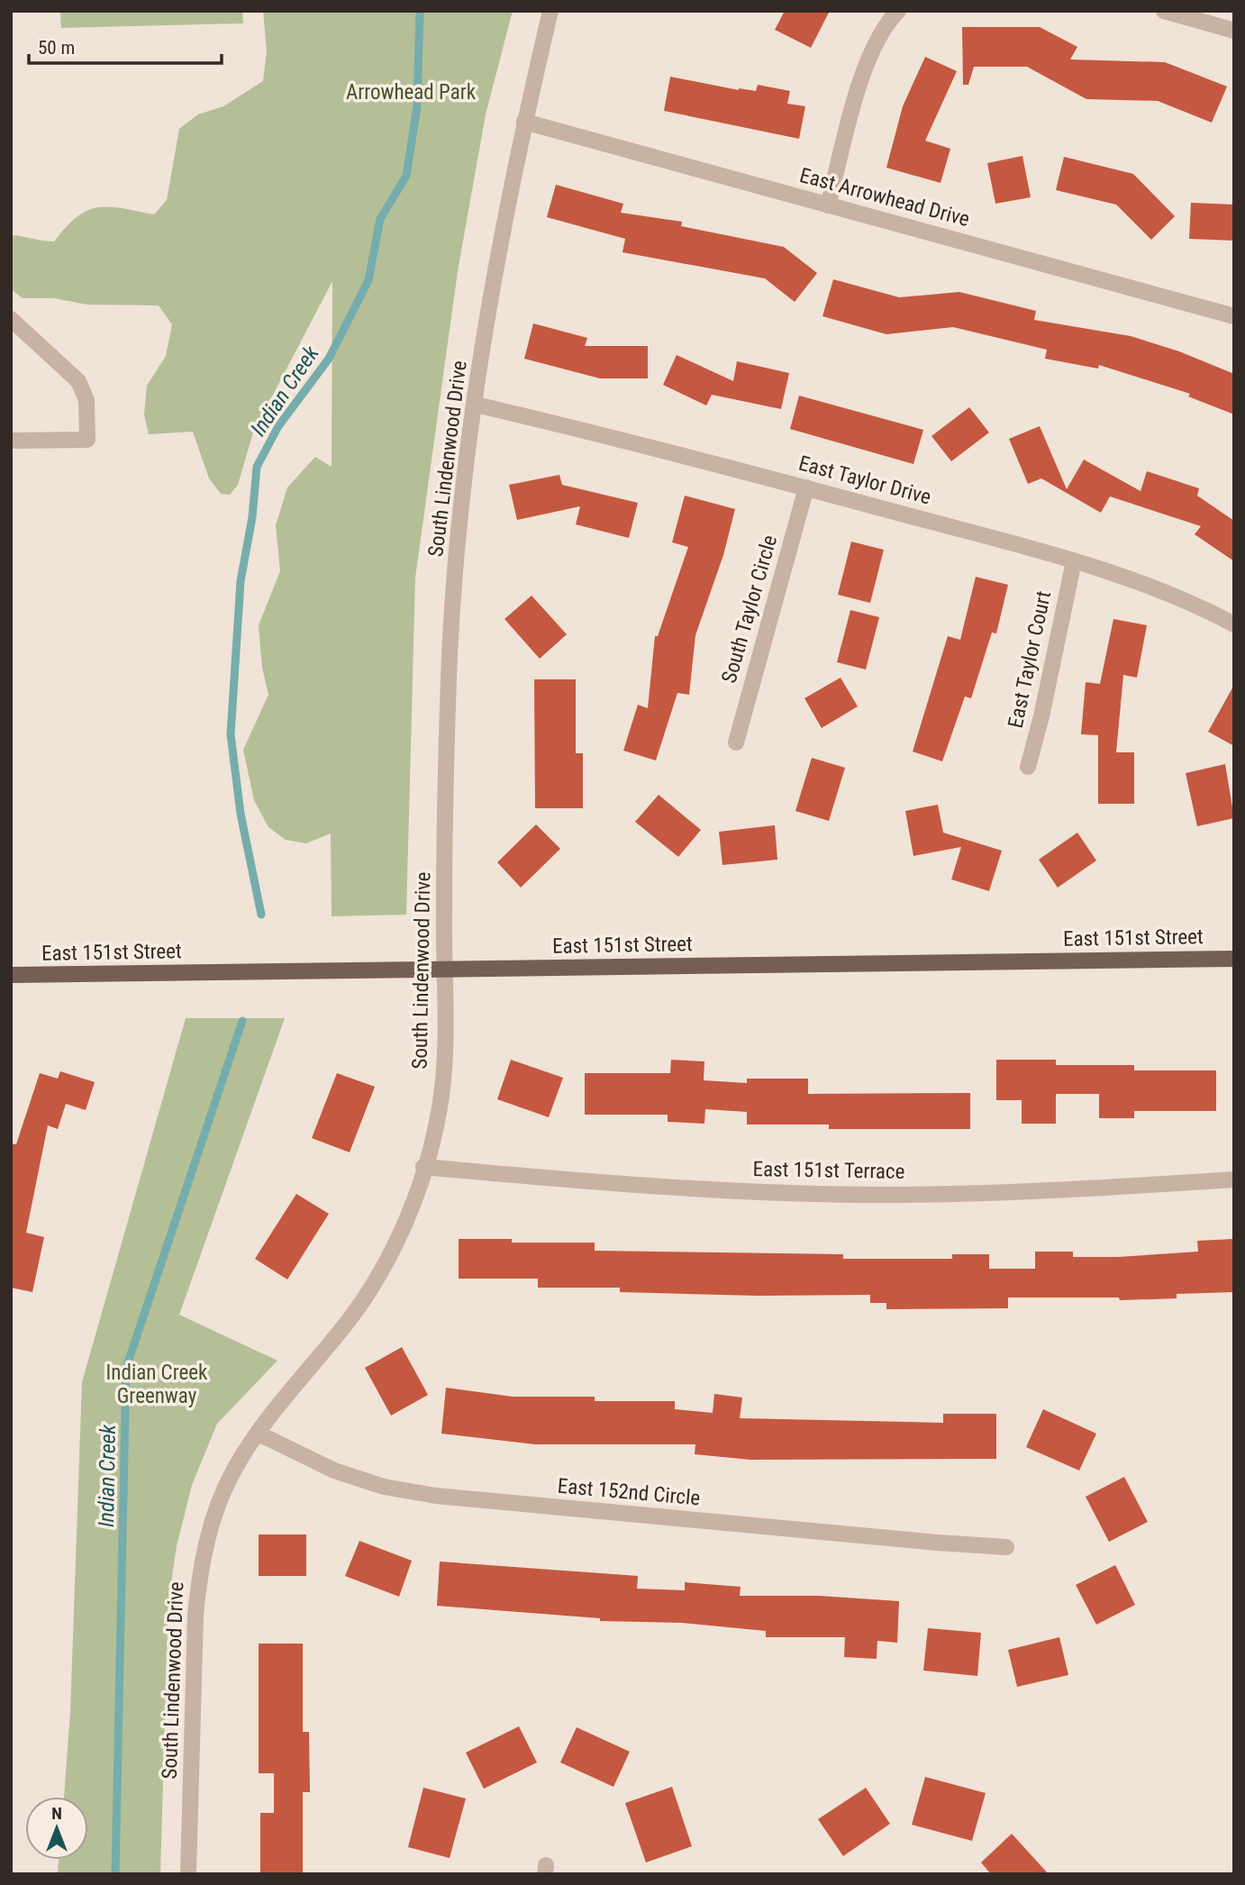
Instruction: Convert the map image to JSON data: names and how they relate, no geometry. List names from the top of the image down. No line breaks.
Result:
{"streets":{"main road":["East 151st Street"],"street":["East Arrowhead Drive","South Lindenwood Drive","East Taylor Drive","South Taylor Circle","East Taylor Court","East 151st Terrace","East 152nd Circle"]},"crossings":[["East Arrowhead Drive","South Lindenwood Drive"],["South Lindenwood Drive","East Taylor Drive"],["South Lindenwood Drive","East 151st Street"],["South Lindenwood Drive","East 151st Terrace"],["South Lindenwood Drive","East 152nd Circle"],["East Taylor Drive","South Taylor Circle"],["East Taylor Drive","East Taylor Court"]],"water":["Indian Creek"],"parks":["Arrowhead Park","Indian Creek Greenway"],"scale_bar":"50 m","north":"top"}
